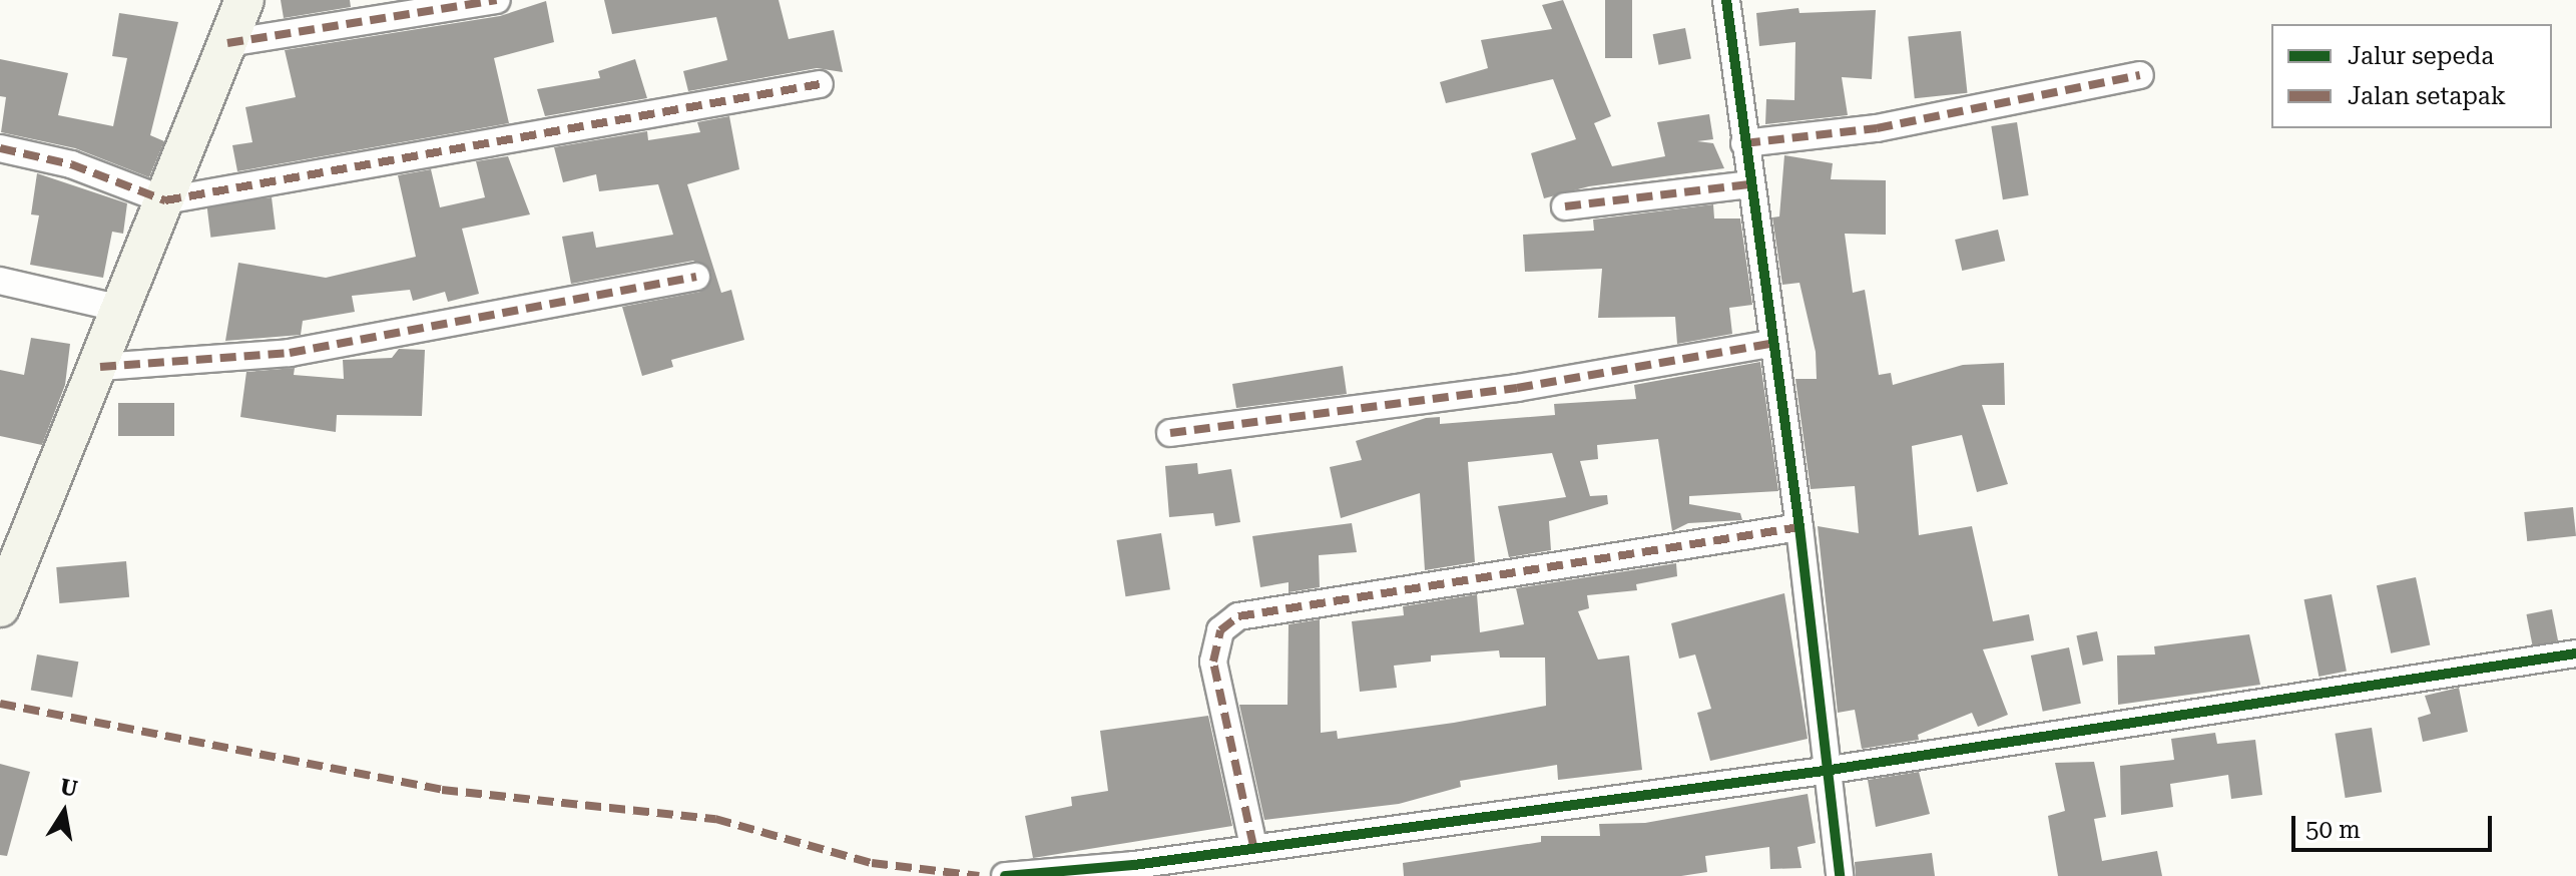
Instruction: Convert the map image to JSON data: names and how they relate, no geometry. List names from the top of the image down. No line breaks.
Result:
{"legend":["Jalur sepeda","Jalan setapak"],"scale_bar":"50 m","north":"top"}
